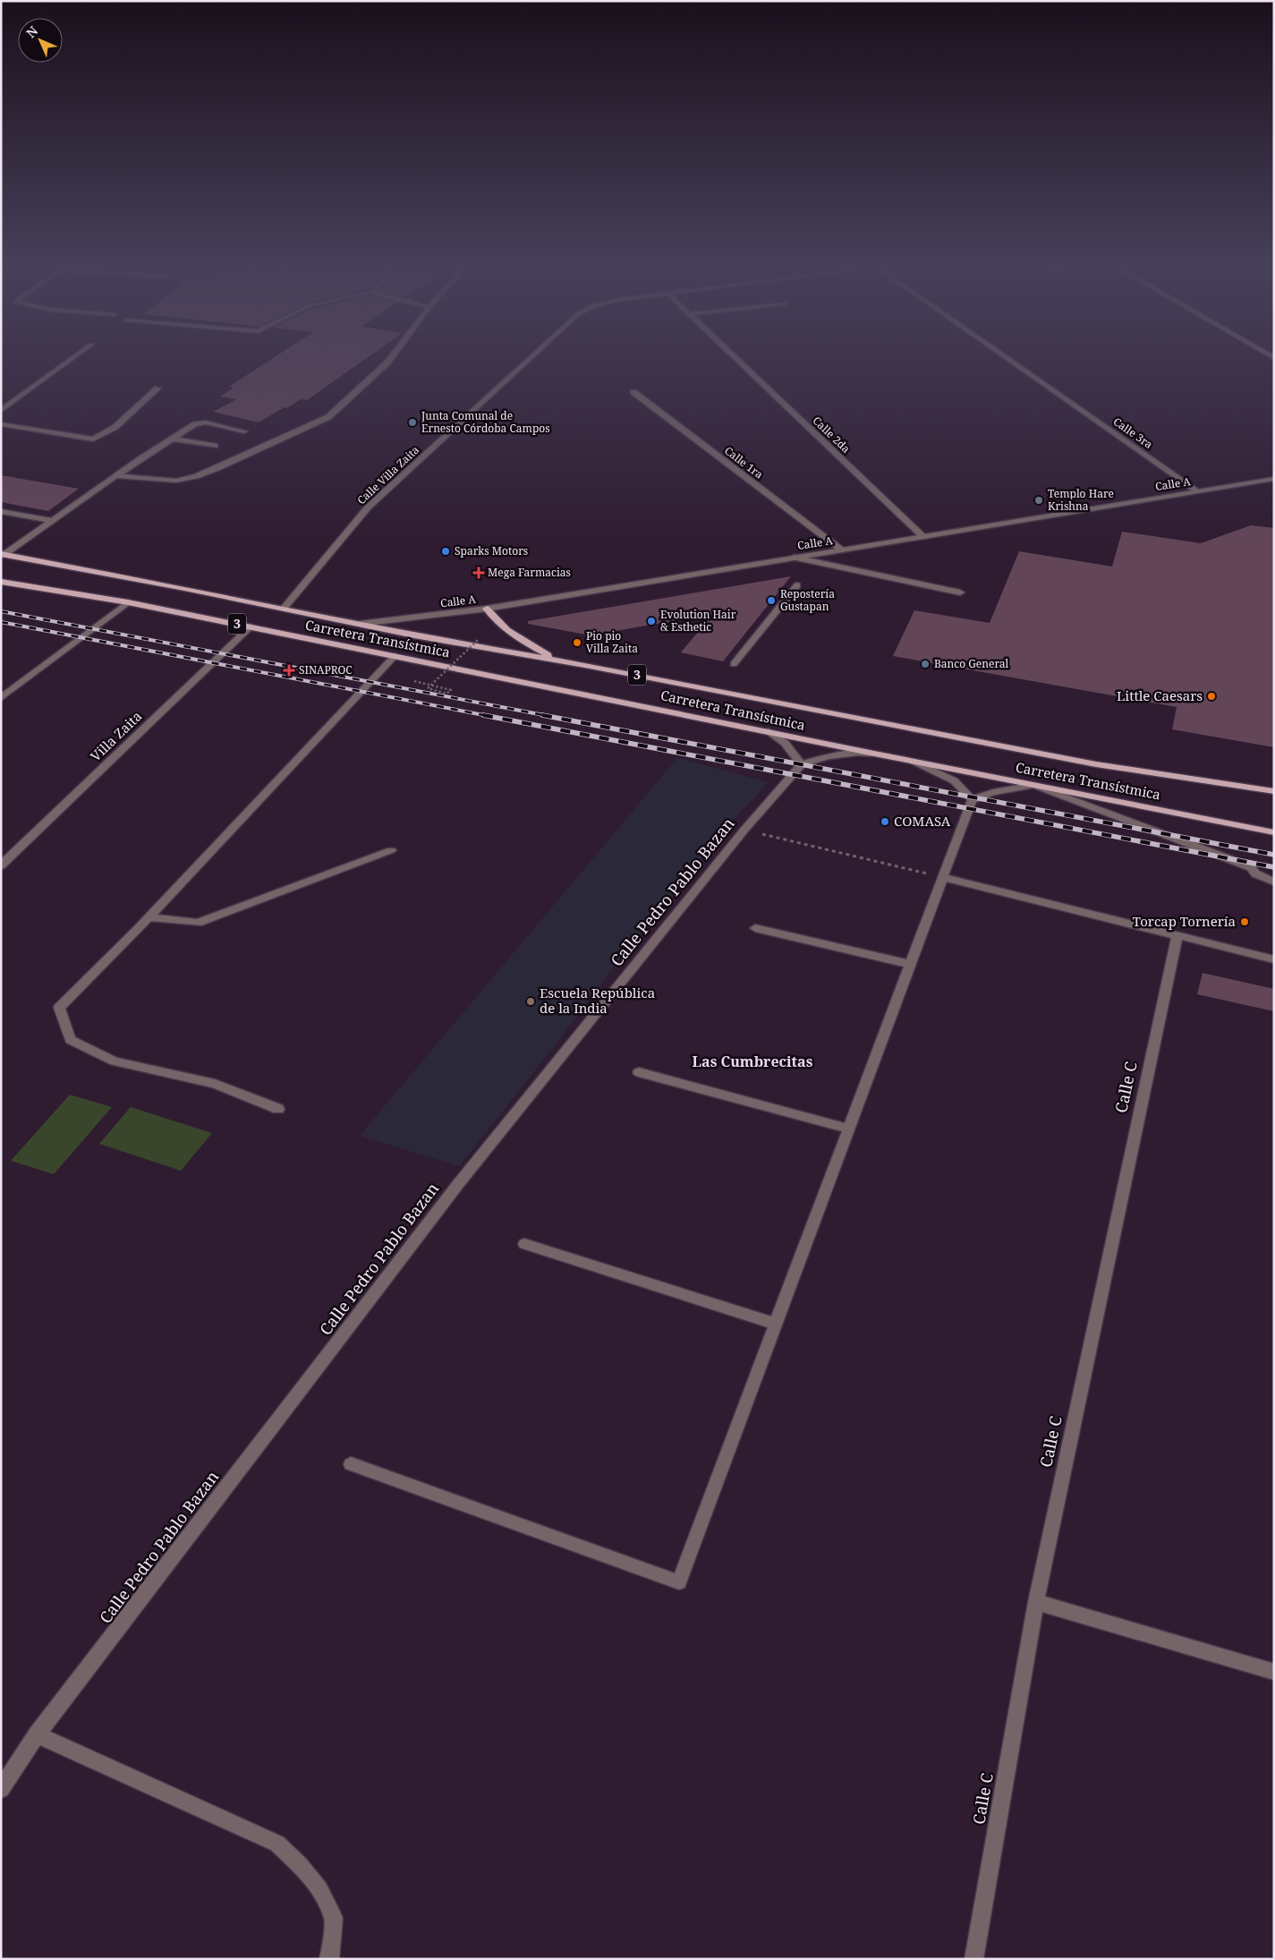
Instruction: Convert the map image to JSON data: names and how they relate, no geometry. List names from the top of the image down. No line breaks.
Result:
{"streets":{"main road":["3","Carretera Transístmica"],"street":["Calle 3ra","Calle 2da","Calle 1ra","Calle Villa Zaita","Calle A","Villa Zaita","Calle Pedro Pablo Bazan","Calle C"]},"crossings":[["Calle 3ra","Calle A"],["Calle 2da","Calle A"],["Calle 1ra","Calle A"],["Calle Villa Zaita","Carretera Transístmica"],["Calle A","Carretera Transístmica"],["Carretera Transístmica","Villa Zaita"]],"districts":["Las Cumbrecitas"],"places":{"other":["Junta Comunal de Ernesto Córdoba Campos","Templo Hare Krishna","Sparks Motors","Repostería Gustapan","Evolution Hair & Esthetic","Pio pio Villa Zaita","Banco General","Little Caesars","COMASA","Torcap Tornería","Escuela República de la India"],"health":["Mega Farmacias","SINAPROC"]},"north":"top left"}
